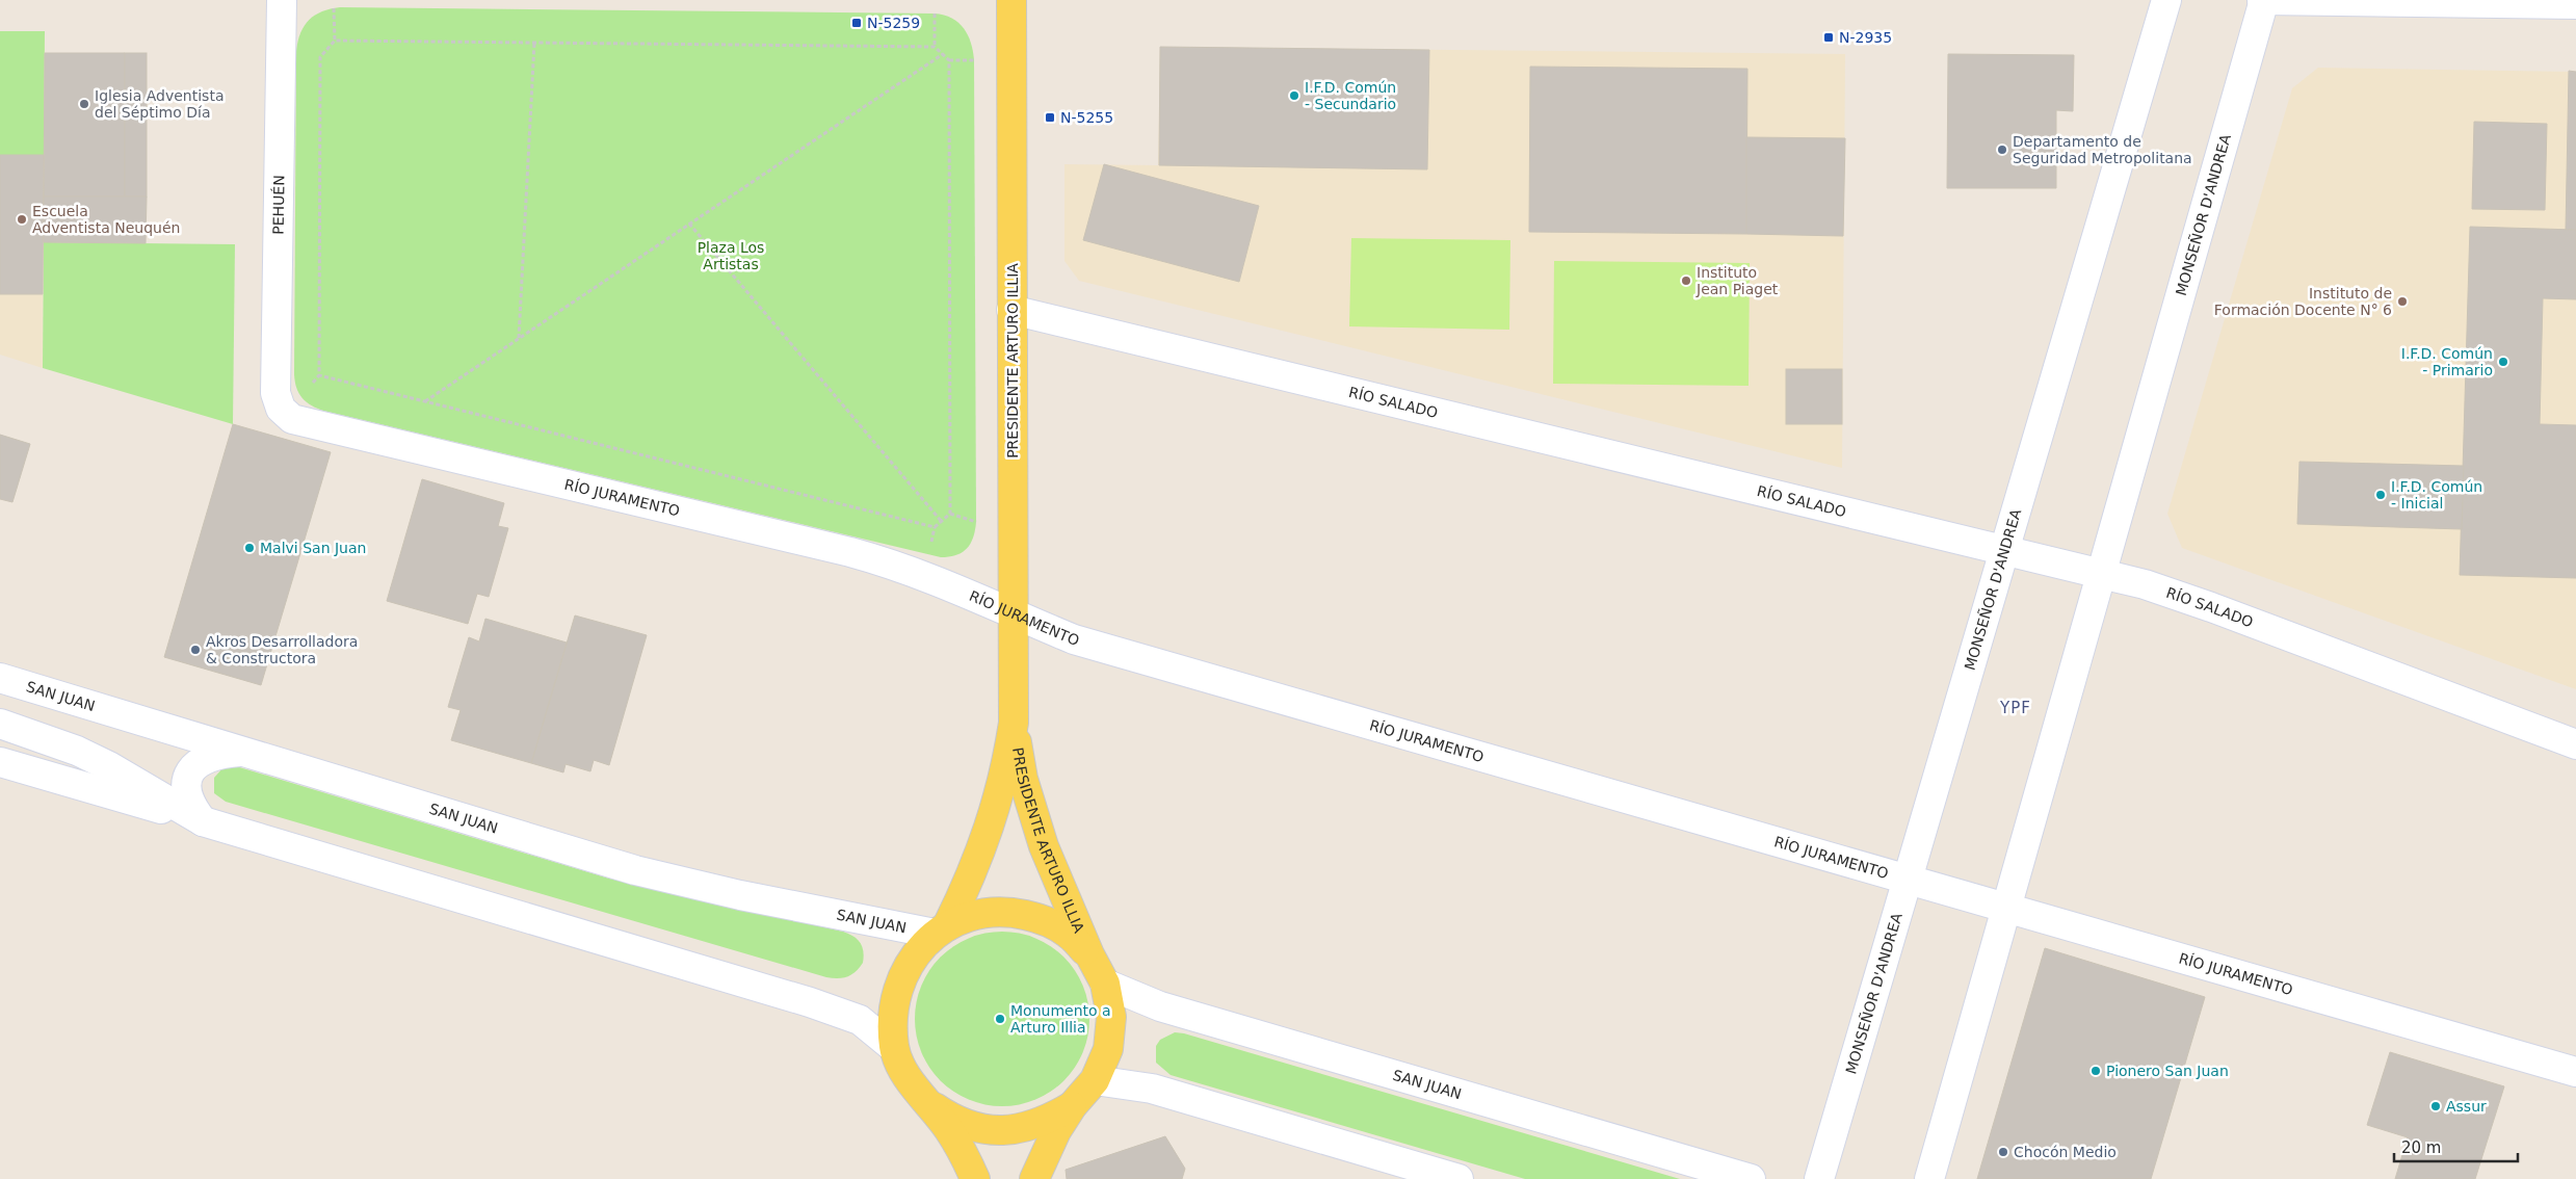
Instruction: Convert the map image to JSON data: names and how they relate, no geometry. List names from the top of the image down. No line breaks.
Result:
{"streets":{"main road":["PRESIDENTE ARTURO ILLIA"],"street":["PEHUÉN","MONSEÑOR D'ANDREA","RÍO SALADO","RÍO JURAMENTO","SAN JUAN"]},"crossings":[["PEHUÉN","RÍO JURAMENTO"],["MONSEÑOR D'ANDREA","RÍO SALADO"],["MONSEÑOR D'ANDREA","RÍO JURAMENTO"],["PRESIDENTE ARTURO ILLIA","RÍO SALADO"],["PRESIDENTE ARTURO ILLIA","RÍO JURAMENTO"],["PRESIDENTE ARTURO ILLIA","SAN JUAN"]],"districts":["YPF"],"parks":["Plaza Los Artistas"],"places":{"transit":["N-5259","N-2935","N-5255"],"other":["I.F.D. Común - Secundario","Iglesia Adventista del Séptimo Día","Departamento de Seguridad Metropolitana","Escuela Adventista Neuquén","Instituto Jean Piaget","Instituto de Formación Docente N° 6","I.F.D. Común - Primario","I.F.D. Común - Inicial","Malvi San Juan","Akros Desarrolladora & Constructora","Monumento a Arturo Illia","Pionero San Juan","Assur","Chocón Medio"]},"scale_bar":"20 m"}
